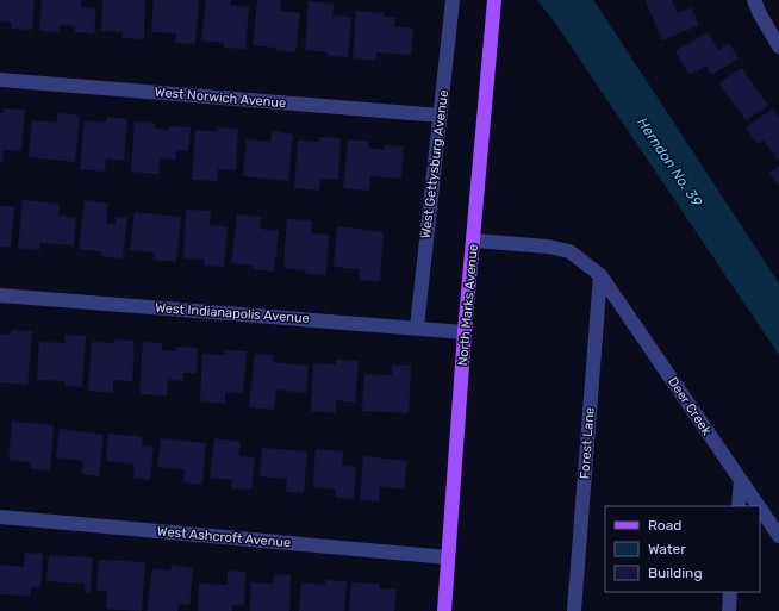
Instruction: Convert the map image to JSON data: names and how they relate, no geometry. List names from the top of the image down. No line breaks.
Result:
{"streets":{"main road":["North Marks Avenue"],"street":["West Norwich Avenue","West Gettysburg Avenue","West Indianapolis Avenue","Deer Creek","Forest Lane","West Ashcroft Avenue"]},"crossings":[["West Norwich Avenue","West Gettysburg Avenue"],["West Gettysburg Avenue","West Indianapolis Avenue"],["North Marks Avenue","West Indianapolis Avenue"],["North Marks Avenue","Deer Creek"],["North Marks Avenue","West Ashcroft Avenue"],["Deer Creek","Forest Lane"]],"water":["Herndon No. 39"],"legend":["Road","Water","Building"]}
